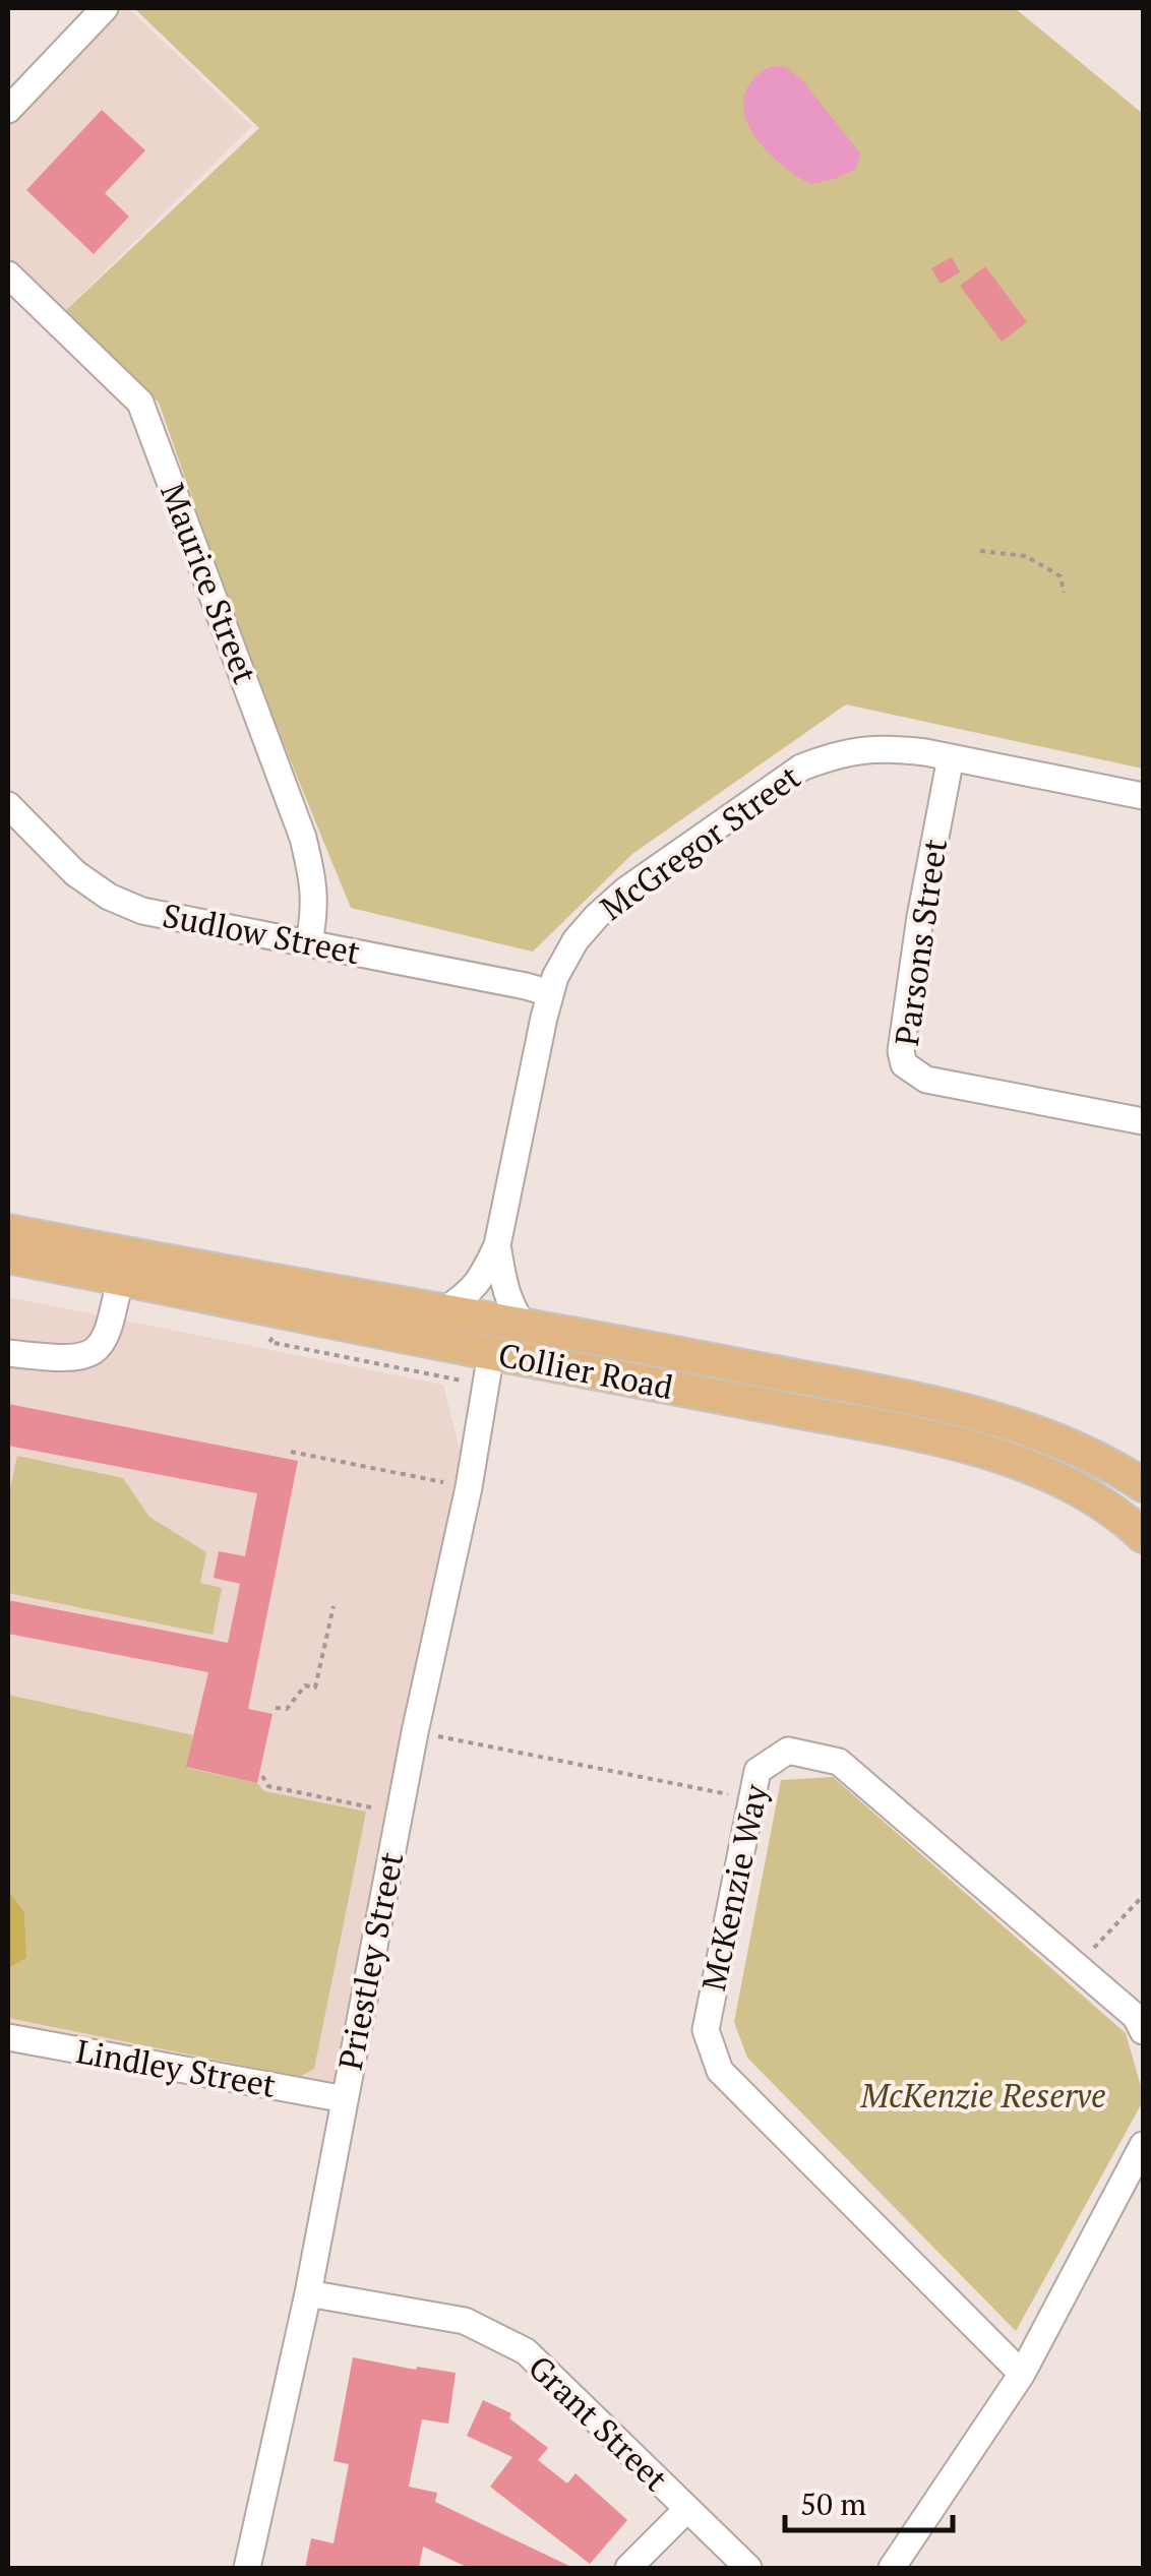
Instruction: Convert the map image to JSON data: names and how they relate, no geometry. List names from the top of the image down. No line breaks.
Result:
{"streets":{"main road":["Collier Road"],"street":["Maurice Street","McGregor Street","Sudlow Street","Parsons Street","McKenzie Way","Priestley Street","Lindley Street","Grant Street"]},"crossings":[["Maurice Street","Sudlow Street"],["McGregor Street","Sudlow Street"],["McGregor Street","Parsons Street"],["McGregor Street","Collier Road"],["Collier Road","Priestley Street"],["Priestley Street","Lindley Street"],["Priestley Street","Grant Street"]],"parks":["McKenzie Reserve"],"scale_bar":"50 m"}
